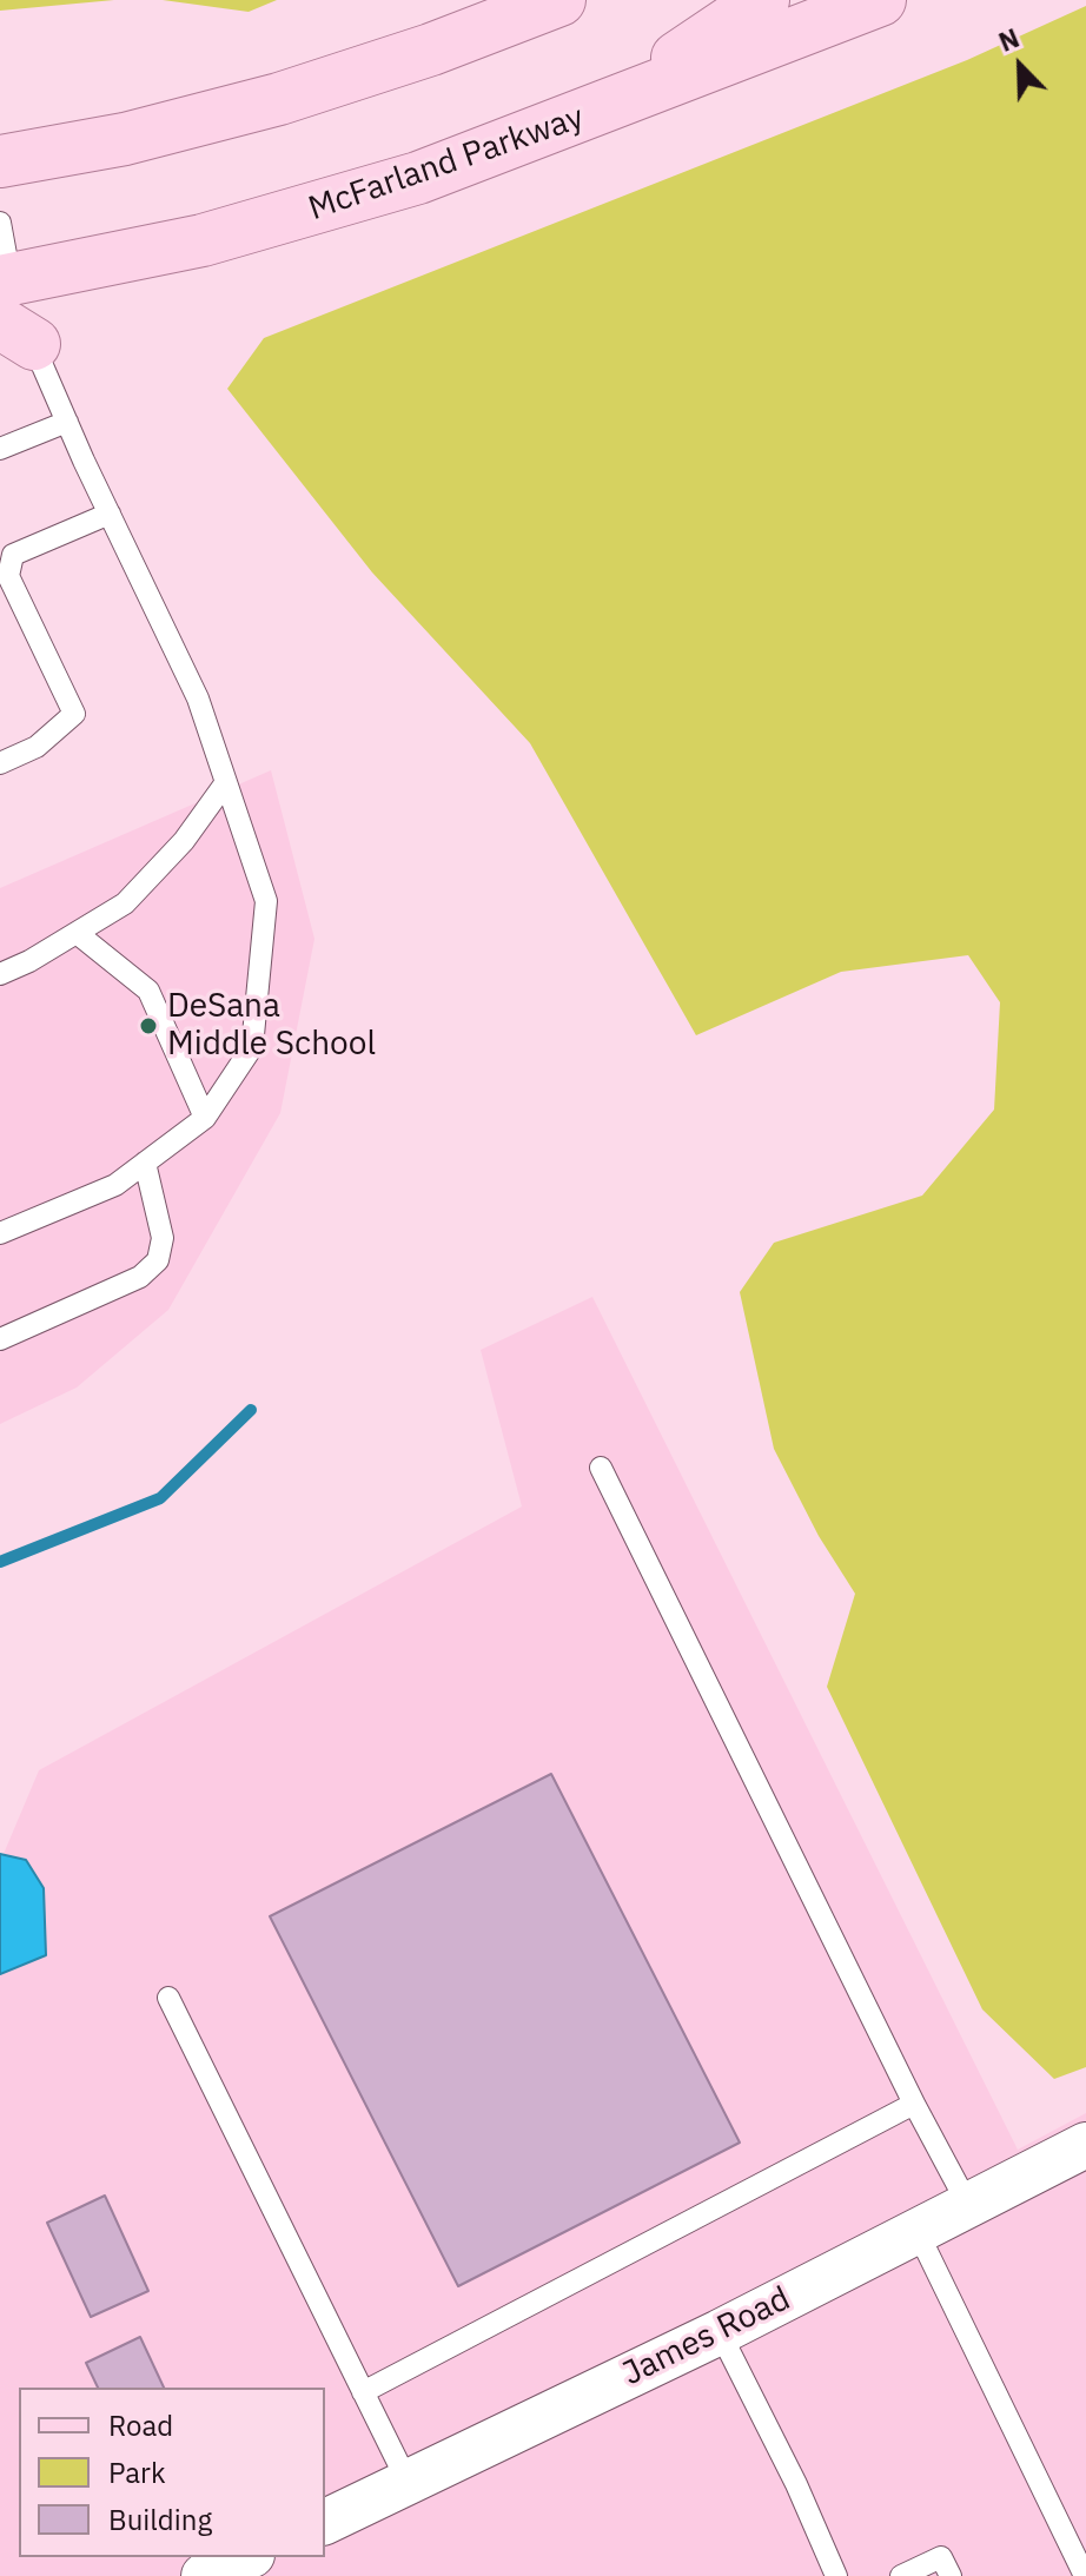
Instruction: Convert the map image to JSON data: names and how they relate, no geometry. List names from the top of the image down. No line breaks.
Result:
{"streets":{"main road":["McFarland Parkway"],"street":["James Road"]},"places":["DeSana Middle School"],"legend":["Road","Park","Building"],"north":"top left"}
